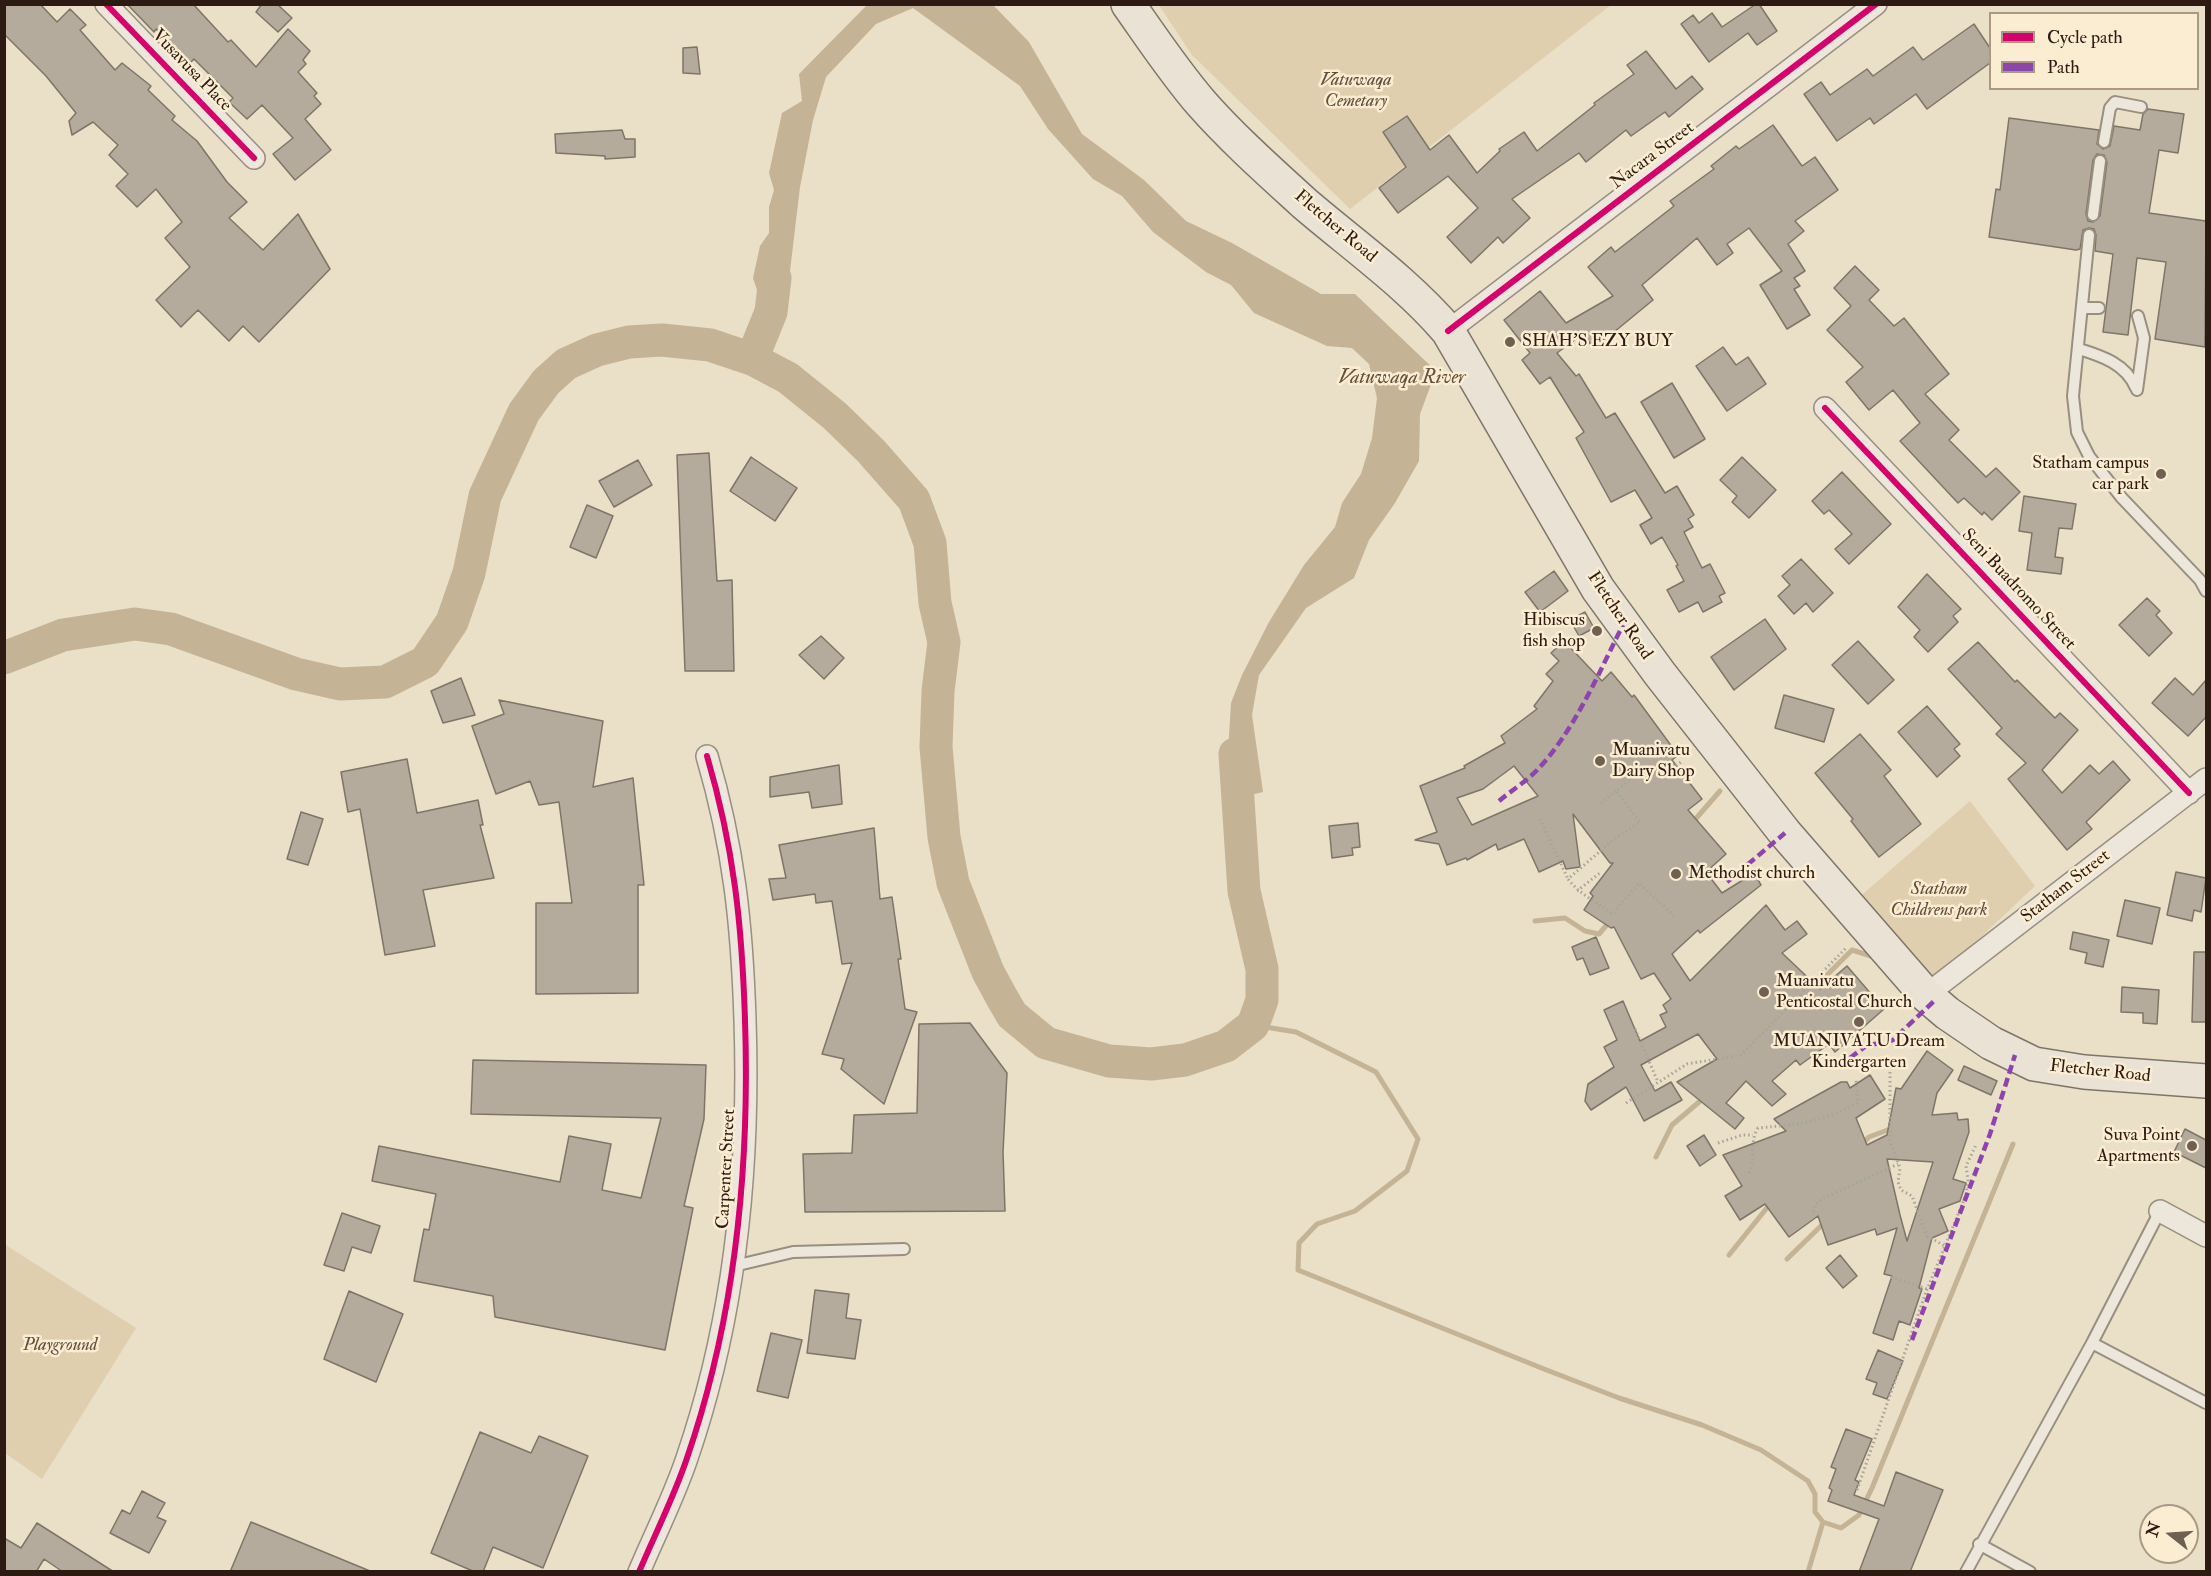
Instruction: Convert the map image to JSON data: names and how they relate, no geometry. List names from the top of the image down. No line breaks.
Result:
{"streets":{"main road":["Fletcher Road"],"street":["Vusavusa Place","Nacara Street","Seni Buadromo Street","Statham Street","Carpenter Street"]},"crossings":[["Nacara Street","Fletcher Road"],["Fletcher Road","Statham Street"],["Seni Buadromo Street","Statham Street"]],"water":["Vatuwaqa River"],"parks":["Vatuwaqa Cemetary","Statham Childrens park","Playground"],"places":["SHAH'S EZY BUY","Statham campus car park","Hibiscus fish shop","Muanivatu Dairy Shop","Methodist church","Muanivatu Penticostal Church","MUANIVATU Dream Kindergarten","Suva Point Apartments"],"legend":["Cycle path","Path"],"north":"left"}
